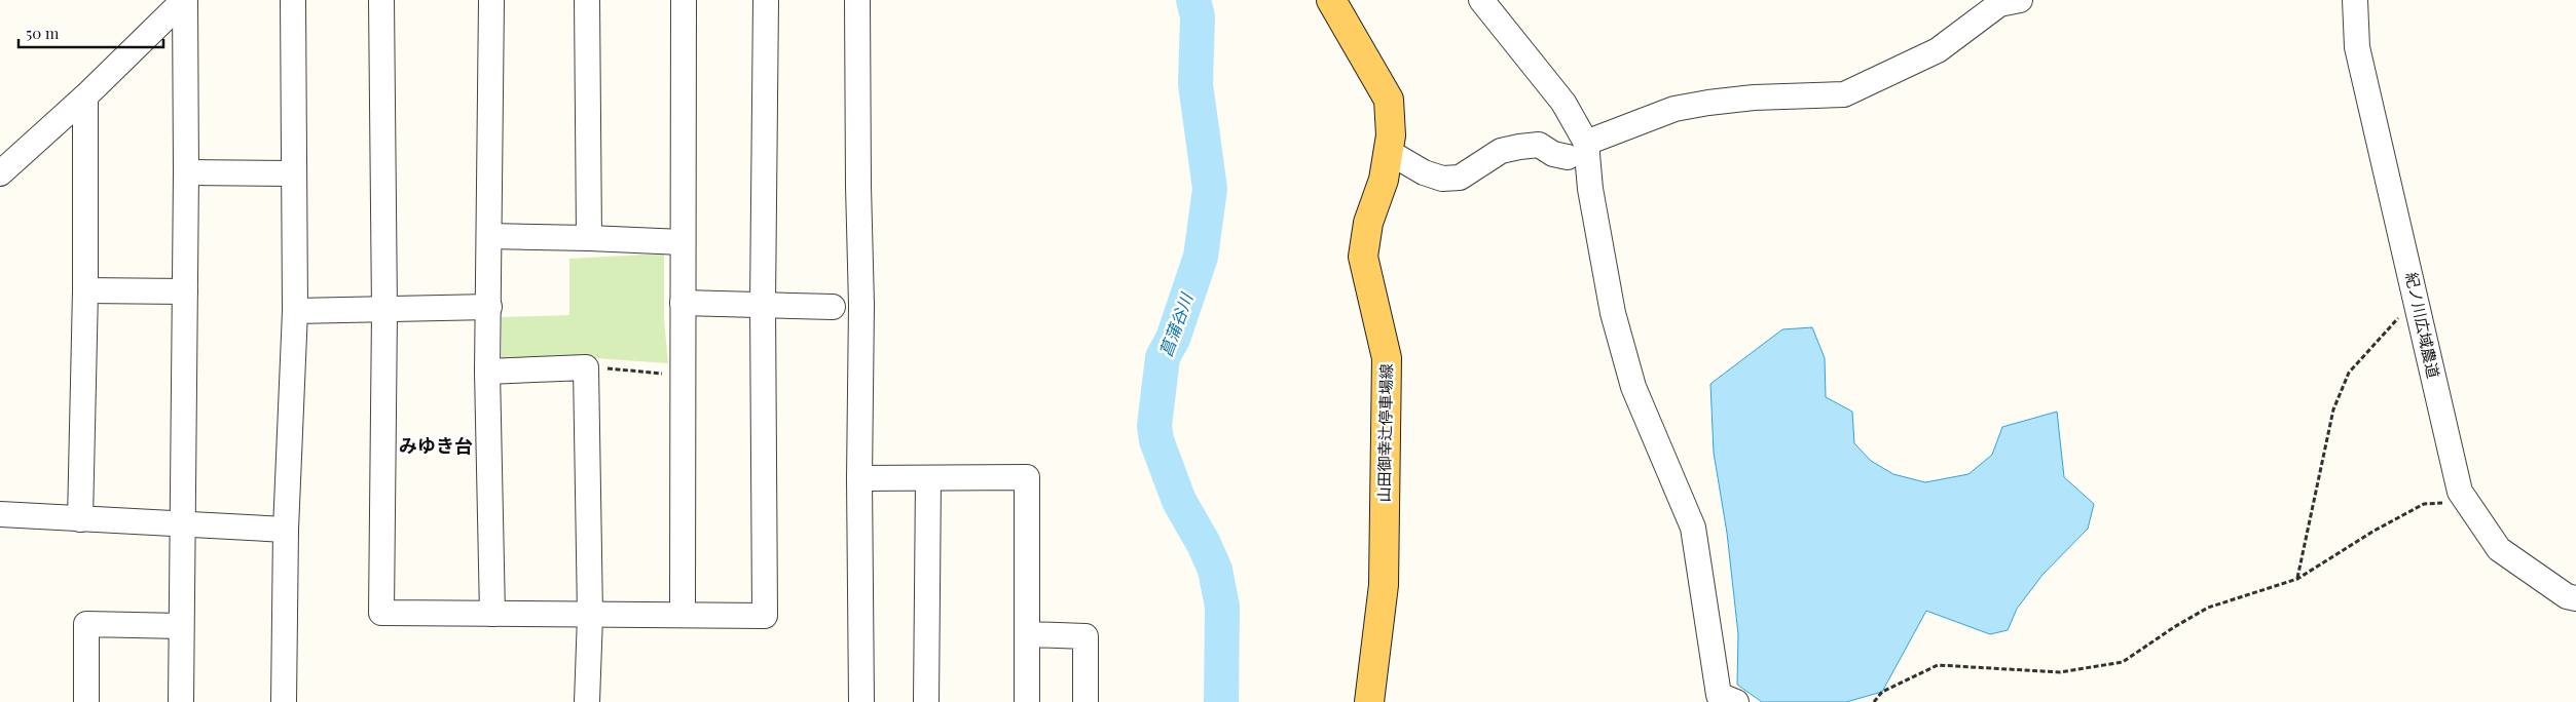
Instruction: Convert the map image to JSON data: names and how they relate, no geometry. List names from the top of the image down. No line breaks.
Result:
{"streets":{"main road":["山田御幸辻停車場線"],"street":["紀ノ川広域農道"]},"districts":["みゆき台"],"water":["菖蒲谷川"],"scale_bar":"50 m"}
